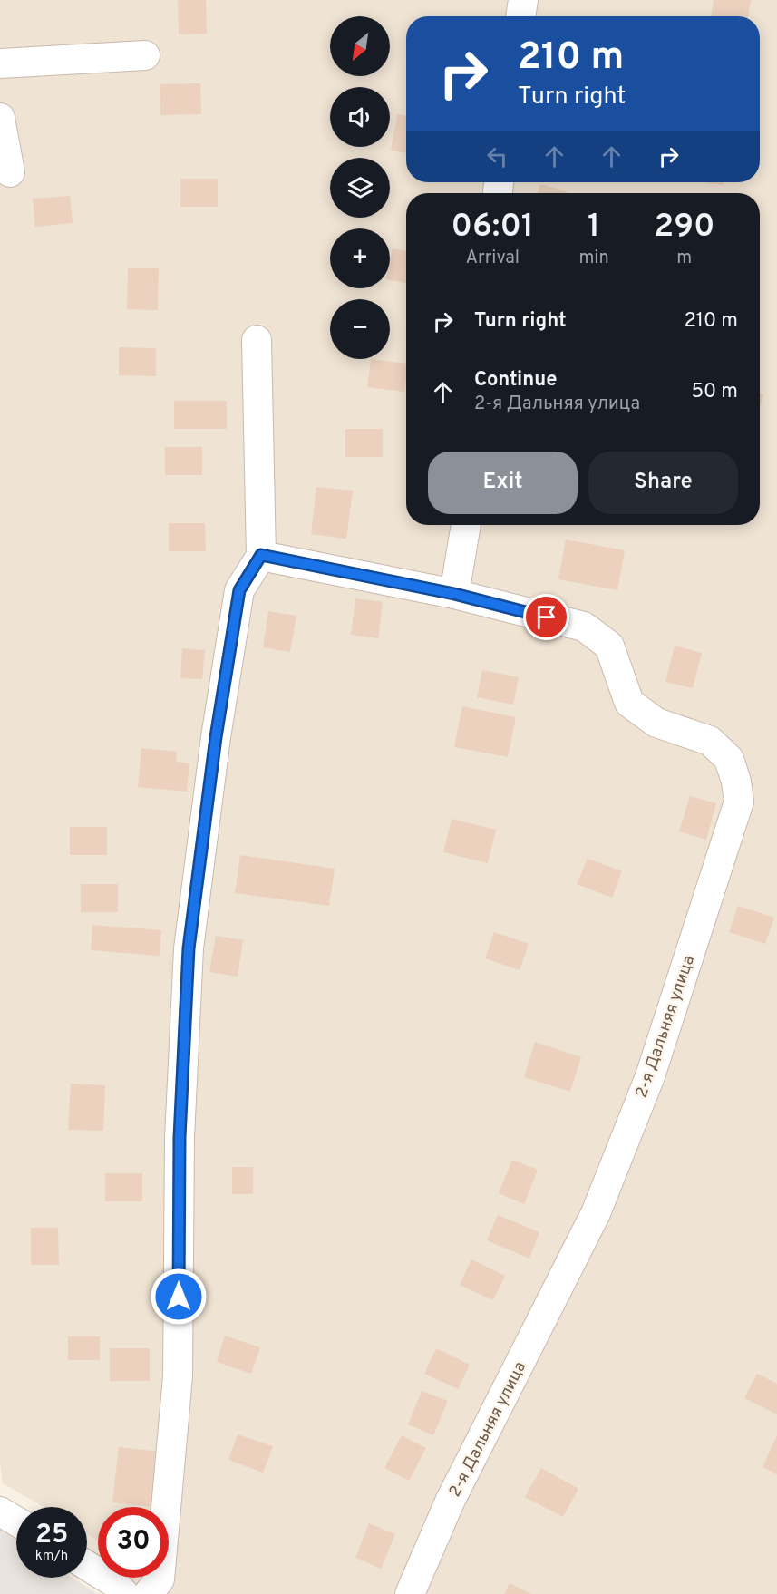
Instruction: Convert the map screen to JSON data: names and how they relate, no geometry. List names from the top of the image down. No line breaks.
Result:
{"streets":{"street":["2-я Дальняя улица"]},"north":"bottom left","page":{"map_buttons":["+","−"],"turn":["210 m","Turn right"],"eta":["06:01","Arrival","1","min","290","m"],"list":[{"name":"Turn right","value":"210 m"},{"name":"Continue","note":"2-я Дальняя улица","value":"50 m"}],"buttons":["Exit","Share"],"speed":"25 km/h","limit":"30"}}
